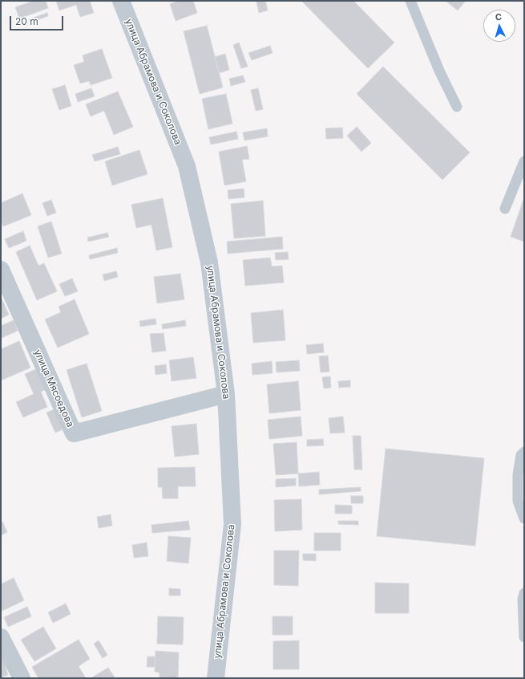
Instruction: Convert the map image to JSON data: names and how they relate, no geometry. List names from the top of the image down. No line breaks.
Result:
{"streets":{"street":["улица Абрамова и Соколова","улица Мясоедова"]},"crossings":[["улица Абрамова и Соколова","улица Мясоедова"]],"scale_bar":"20 m","north":"top"}
